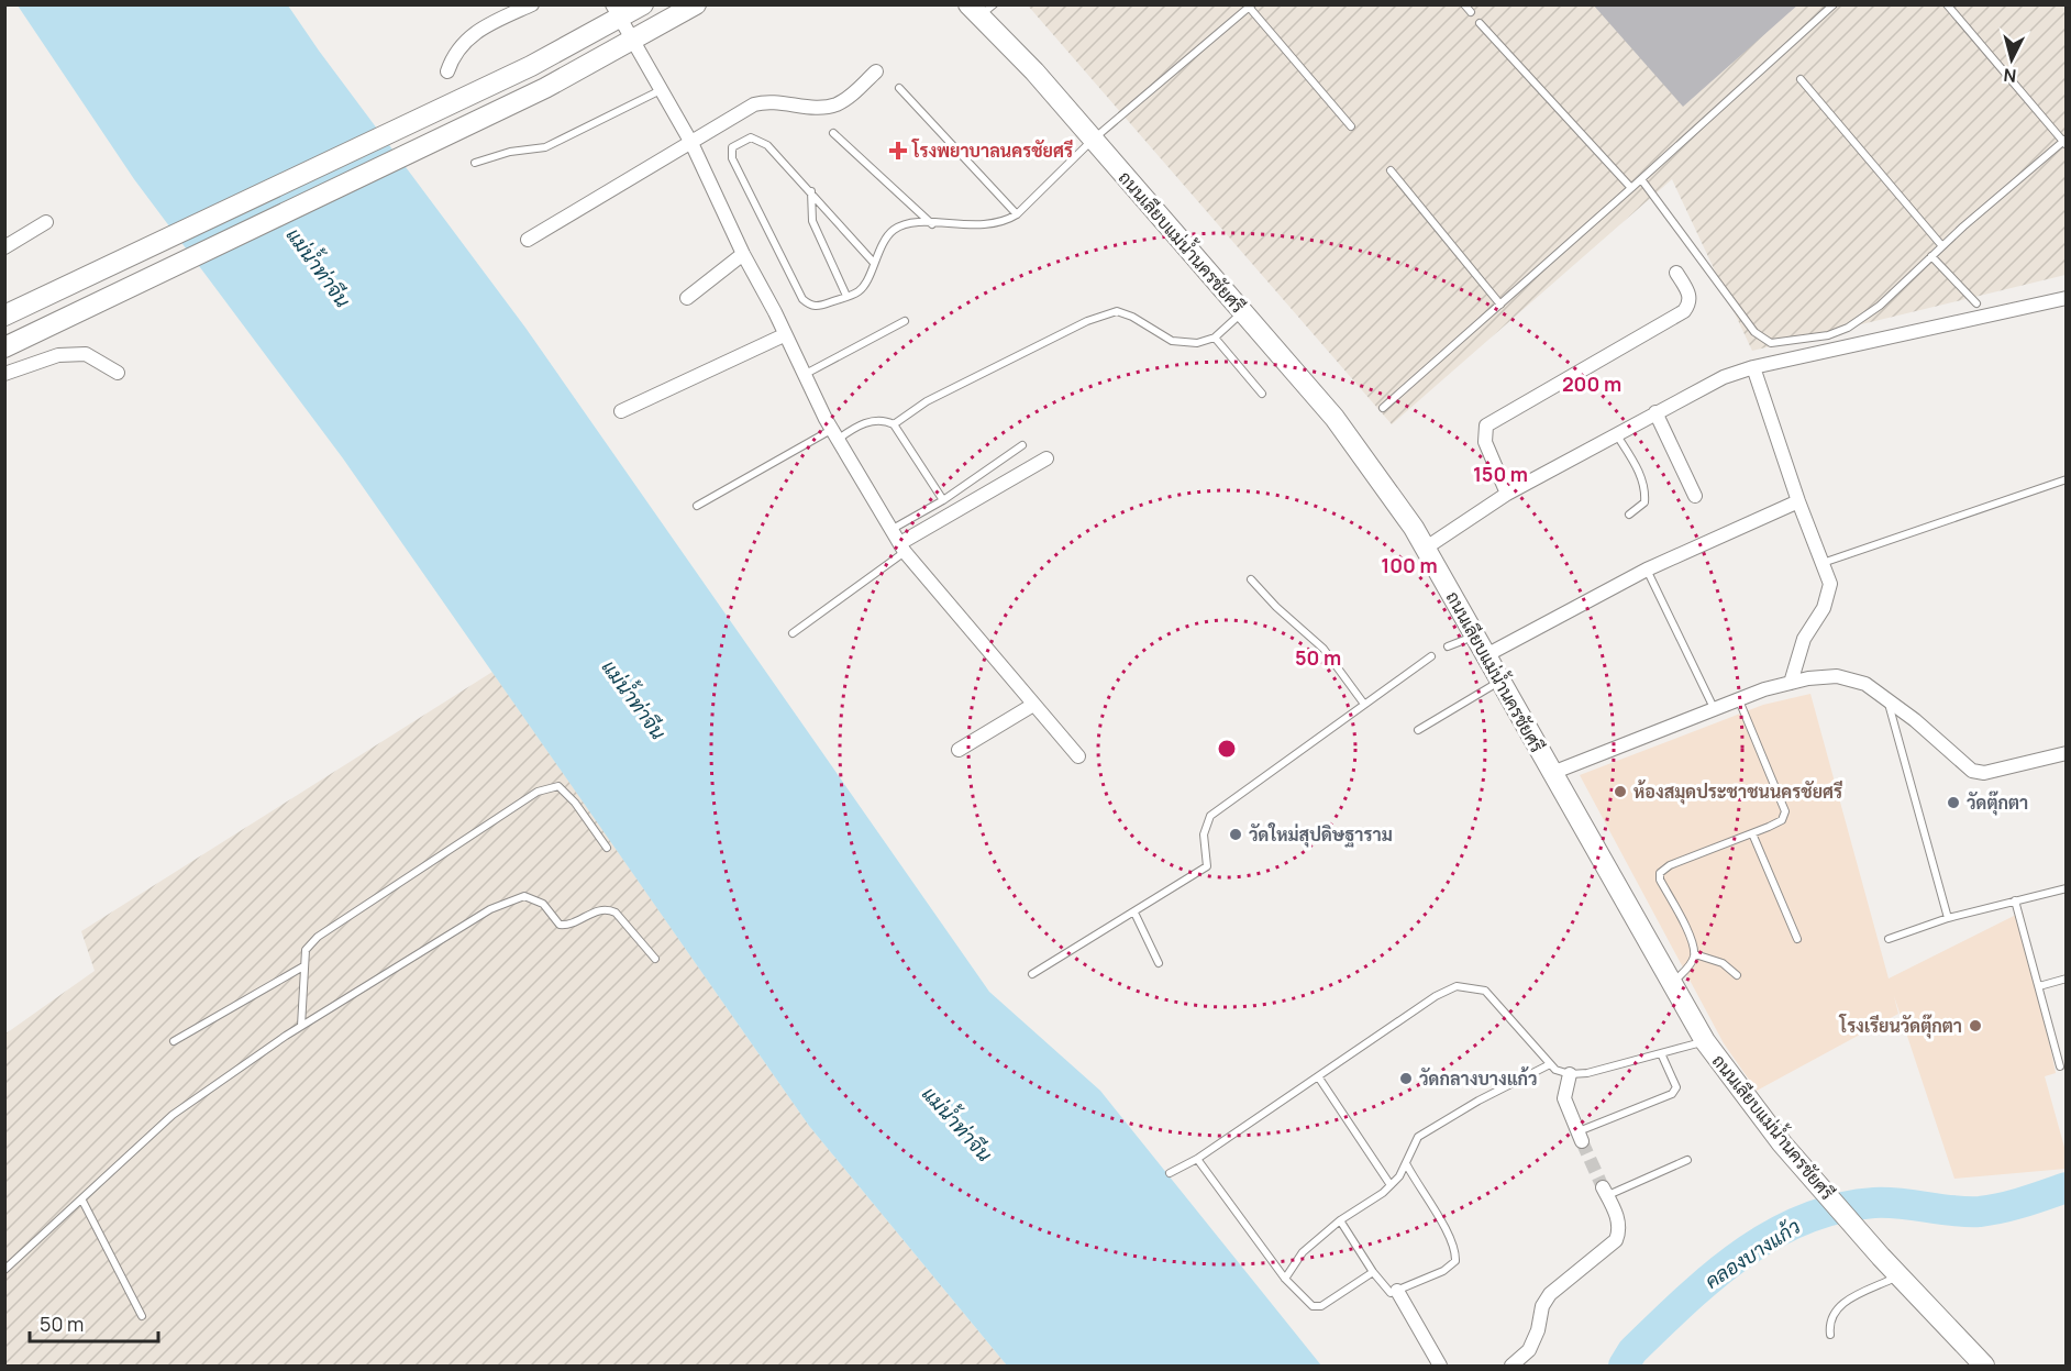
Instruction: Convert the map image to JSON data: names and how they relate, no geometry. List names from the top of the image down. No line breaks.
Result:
{"streets":{"main road":["ถนนเลียบแม่น้ำนครชัยศรี"]},"water":["แม่น้ำท่าจีน","คลองบางแก้ว"],"places":{"health":["โรงพยาบาลนครชัยศรี"],"other":["ห้องสมุดประชาชนนครชัยศรี","วัดตุ๊กตา","วัดใหม่สุปดิษฐาราม","โรงเรียนวัดตุ๊กตา","วัดกลางบางแก้ว"]},"scale_bar":"50 m","north":"bottom","rings":["200 m","150 m","100 m","50 m"]}
